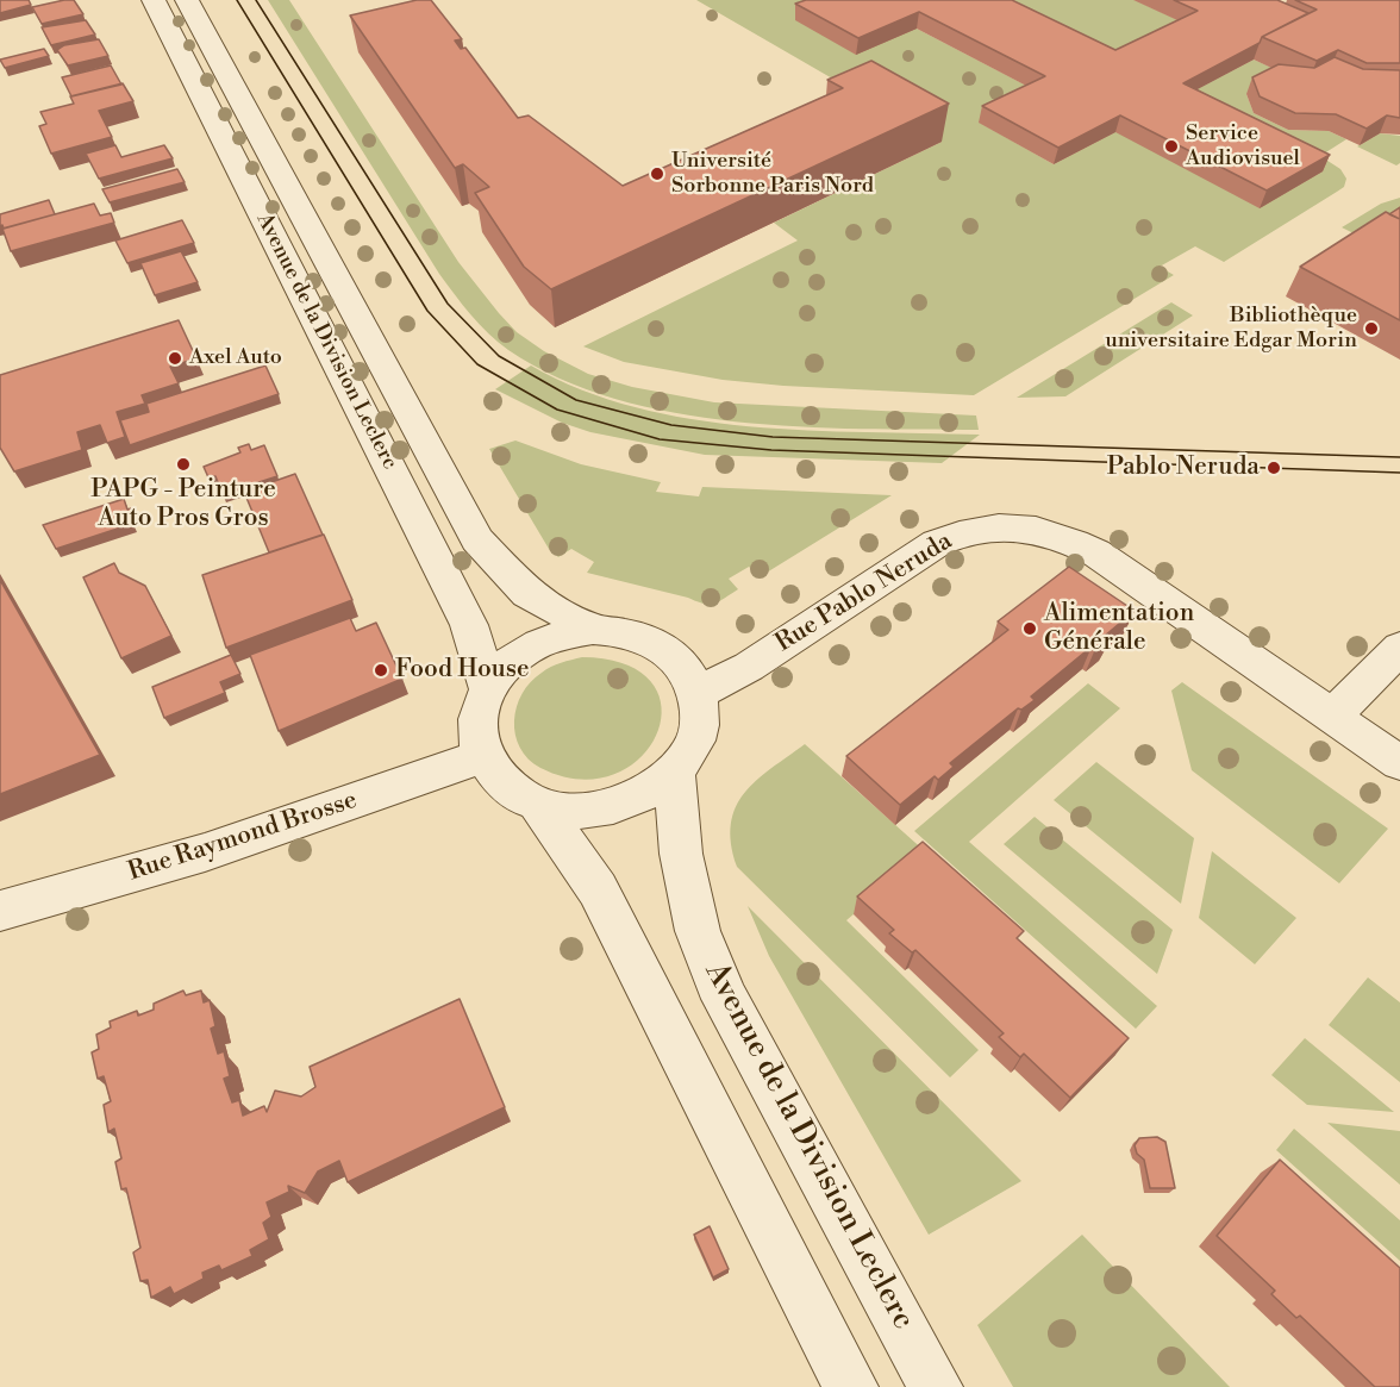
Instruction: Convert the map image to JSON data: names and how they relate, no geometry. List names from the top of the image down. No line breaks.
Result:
{"streets":{"street":["Avenue de la Division Leclerc","Rue Pablo Neruda","Rue Raymond Brosse"]},"crossings":[["Avenue de la Division Leclerc","Rue Pablo Neruda"],["Avenue de la Division Leclerc","Rue Raymond Brosse"],["Rue Pablo Neruda","Rue Raymond Brosse"]],"places":["Service Audiovisuel","Université Sorbonne Paris Nord","Bibliothèque universitaire Edgar Morin","Axel Auto","PAPG - Peinture Auto Pros Gros","Pablo Neruda","Alimentation Générale","Food House"]}
